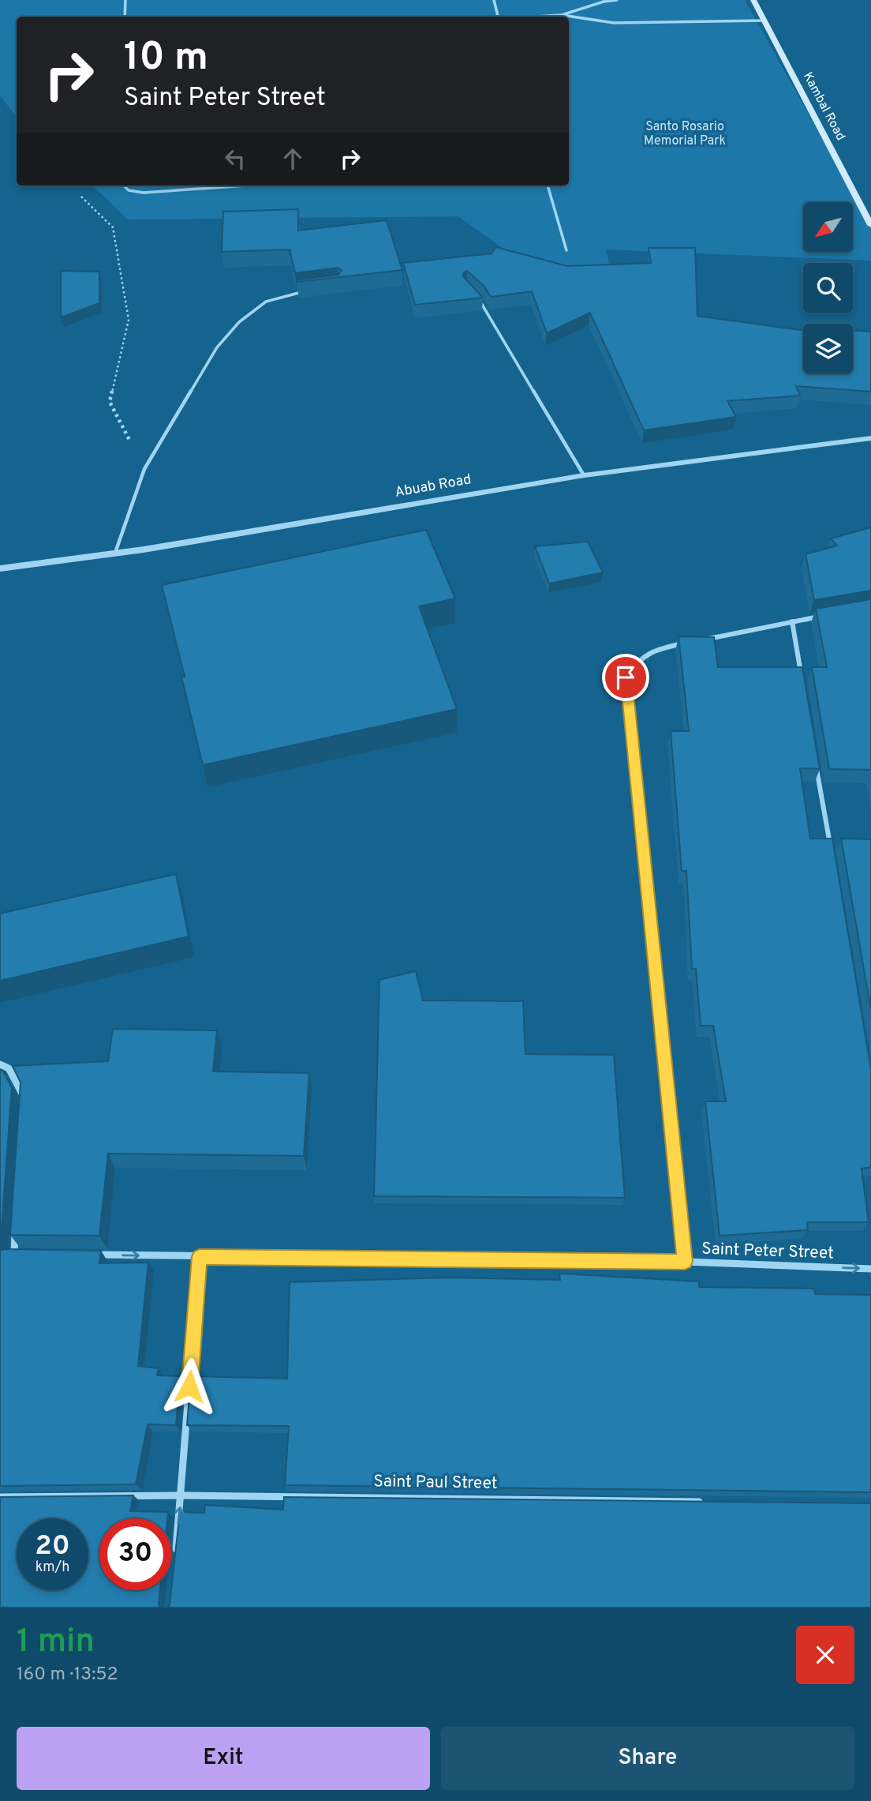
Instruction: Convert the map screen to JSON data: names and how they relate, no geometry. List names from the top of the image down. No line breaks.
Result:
{"streets":{"main road":["Kambal Road"],"street":["Abuab Road","Saint Peter Street","Saint Paul Street"]},"one_way":["Saint Peter Street"],"parks":["Santo Rosario Memorial Park"],"north":"bottom left","page":{"turn":["10 m","Saint Peter Street"],"speed":"20 km/h","limit":"30","heading":["1 min","160 m · 13:52"],"buttons":["Exit","Share"]}}
